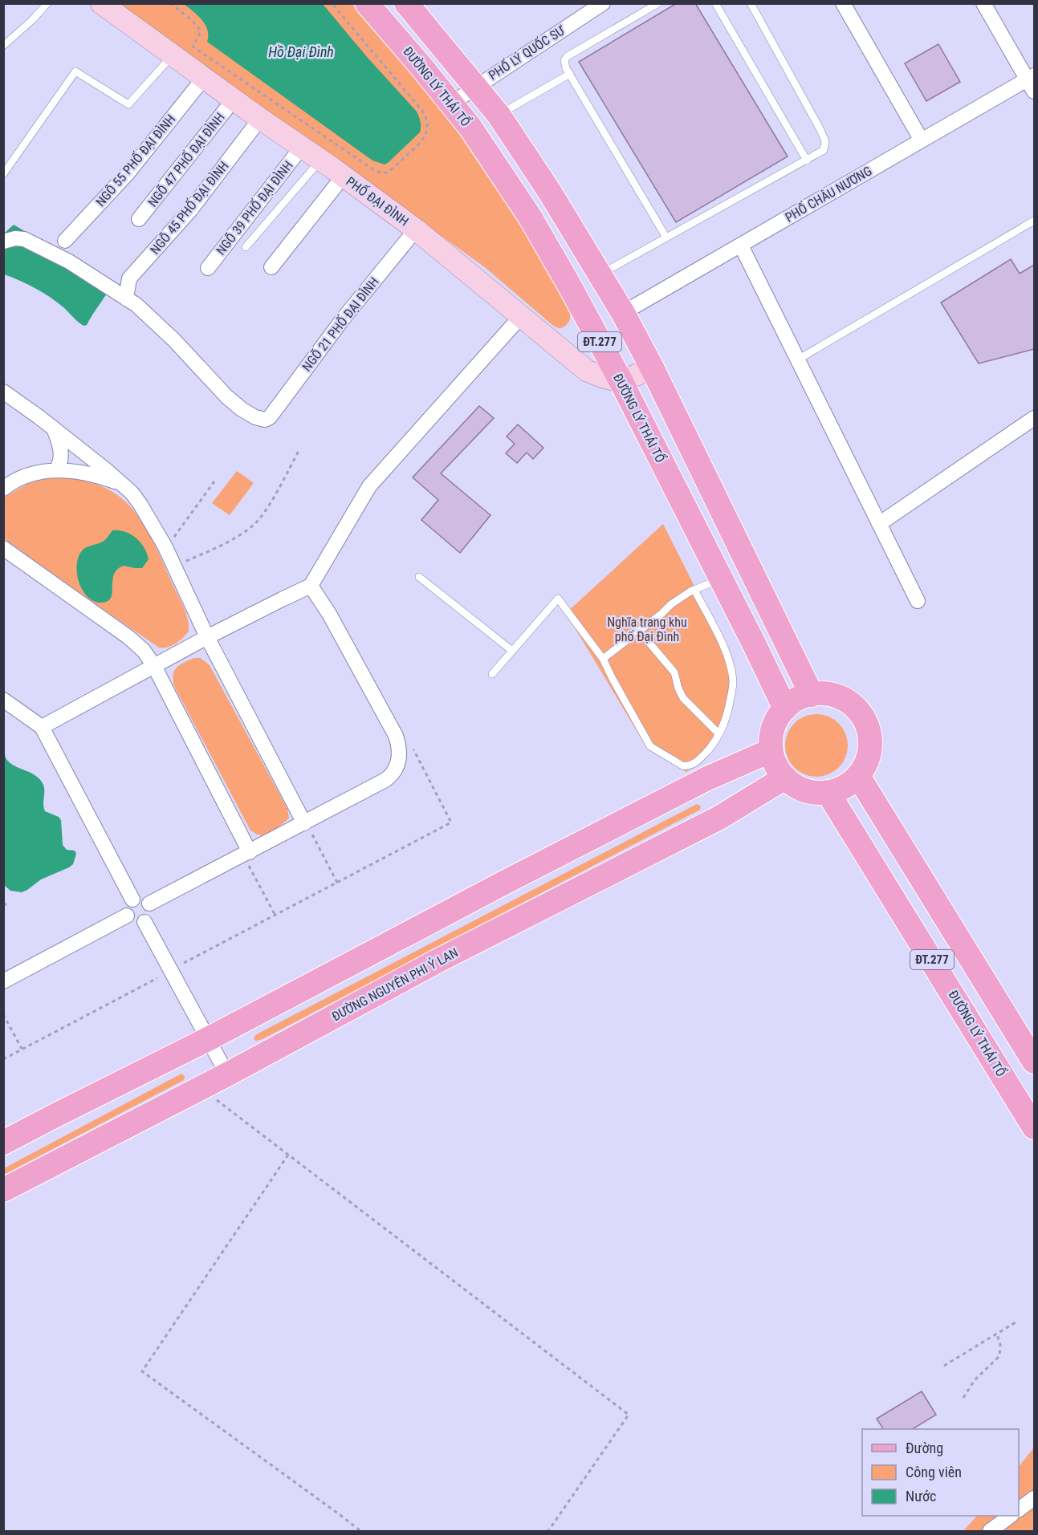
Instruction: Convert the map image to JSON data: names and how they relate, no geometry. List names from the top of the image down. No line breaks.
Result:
{"streets":{"main road":["ĐƯỜNG LÝ THÁI TỔ","ĐT.277","ĐƯỜNG NGUYÊN PHI Ỷ LAN"],"street":["PHỐ LÝ QUỐC SƯ","NGÕ 47 PHỐ ĐẠI ĐÌNH","NGÕ 55 PHỐ ĐẠI ĐÌNH","PHỐ CHÂU NƯƠNG","PHỐ ĐẠI ĐÌNH","NGÕ 45 PHỐ ĐẠI ĐÌNH","NGÕ 39 PHỐ ĐẠI ĐÌNH","NGÕ 21 PHỐ ĐẠI ĐÌNH"]},"crossings":[["PHỐ LÝ QUỐC SƯ","ĐƯỜNG LÝ THÁI TỔ"],["PHỐ LÝ QUỐC SƯ","ĐT.277"],["ĐƯỜNG LÝ THÁI TỔ","PHỐ ĐẠI ĐÌNH"],["ĐƯỜNG LÝ THÁI TỔ","ĐT.277"],["ĐƯỜNG LÝ THÁI TỔ","ĐƯỜNG NGUYÊN PHI Ỷ LAN"],["NGÕ 47 PHỐ ĐẠI ĐÌNH","PHỐ ĐẠI ĐÌNH"],["NGÕ 55 PHỐ ĐẠI ĐÌNH","PHỐ ĐẠI ĐÌNH"],["PHỐ CHÂU NƯƠNG","ĐT.277"],["PHỐ ĐẠI ĐÌNH","NGÕ 45 PHỐ ĐẠI ĐÌNH"],["PHỐ ĐẠI ĐÌNH","NGÕ 39 PHỐ ĐẠI ĐÌNH"],["PHỐ ĐẠI ĐÌNH","NGÕ 21 PHỐ ĐẠI ĐÌNH"],["NGÕ 45 PHỐ ĐẠI ĐÌNH","NGÕ 21 PHỐ ĐẠI ĐÌNH"],["ĐT.277","ĐƯỜNG NGUYÊN PHI Ỷ LAN"]],"water":["Hồ Đại Đình"],"parks":["Nghĩa trang khu phố Đại Đình"],"legend":["Đường","Công viên","Nước"]}
